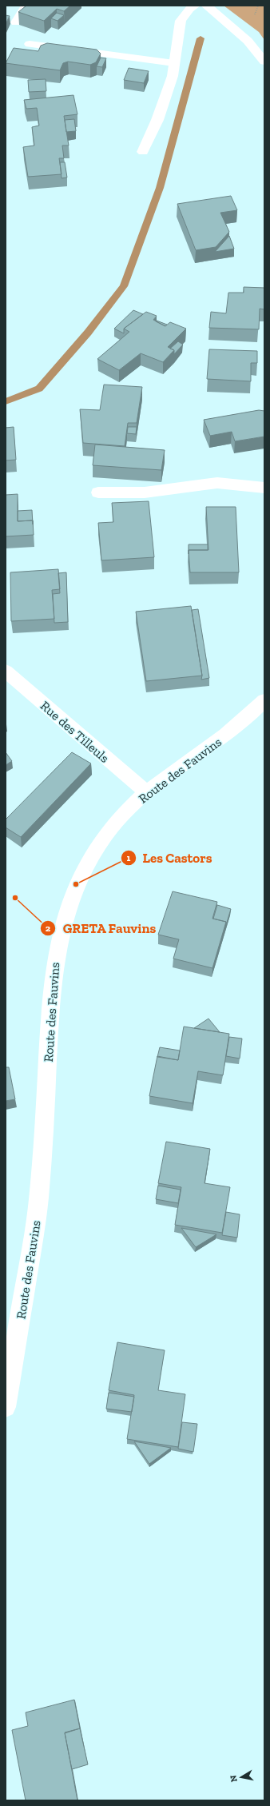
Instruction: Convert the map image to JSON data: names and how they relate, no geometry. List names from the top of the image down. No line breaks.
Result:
{"streets":{"street":["Rue des Tilleuls","Route des Fauvins"]},"crossings":[["Rue des Tilleuls","Route des Fauvins"]],"places":["Les Castors","GRETA Fauvins"],"north":"left"}
